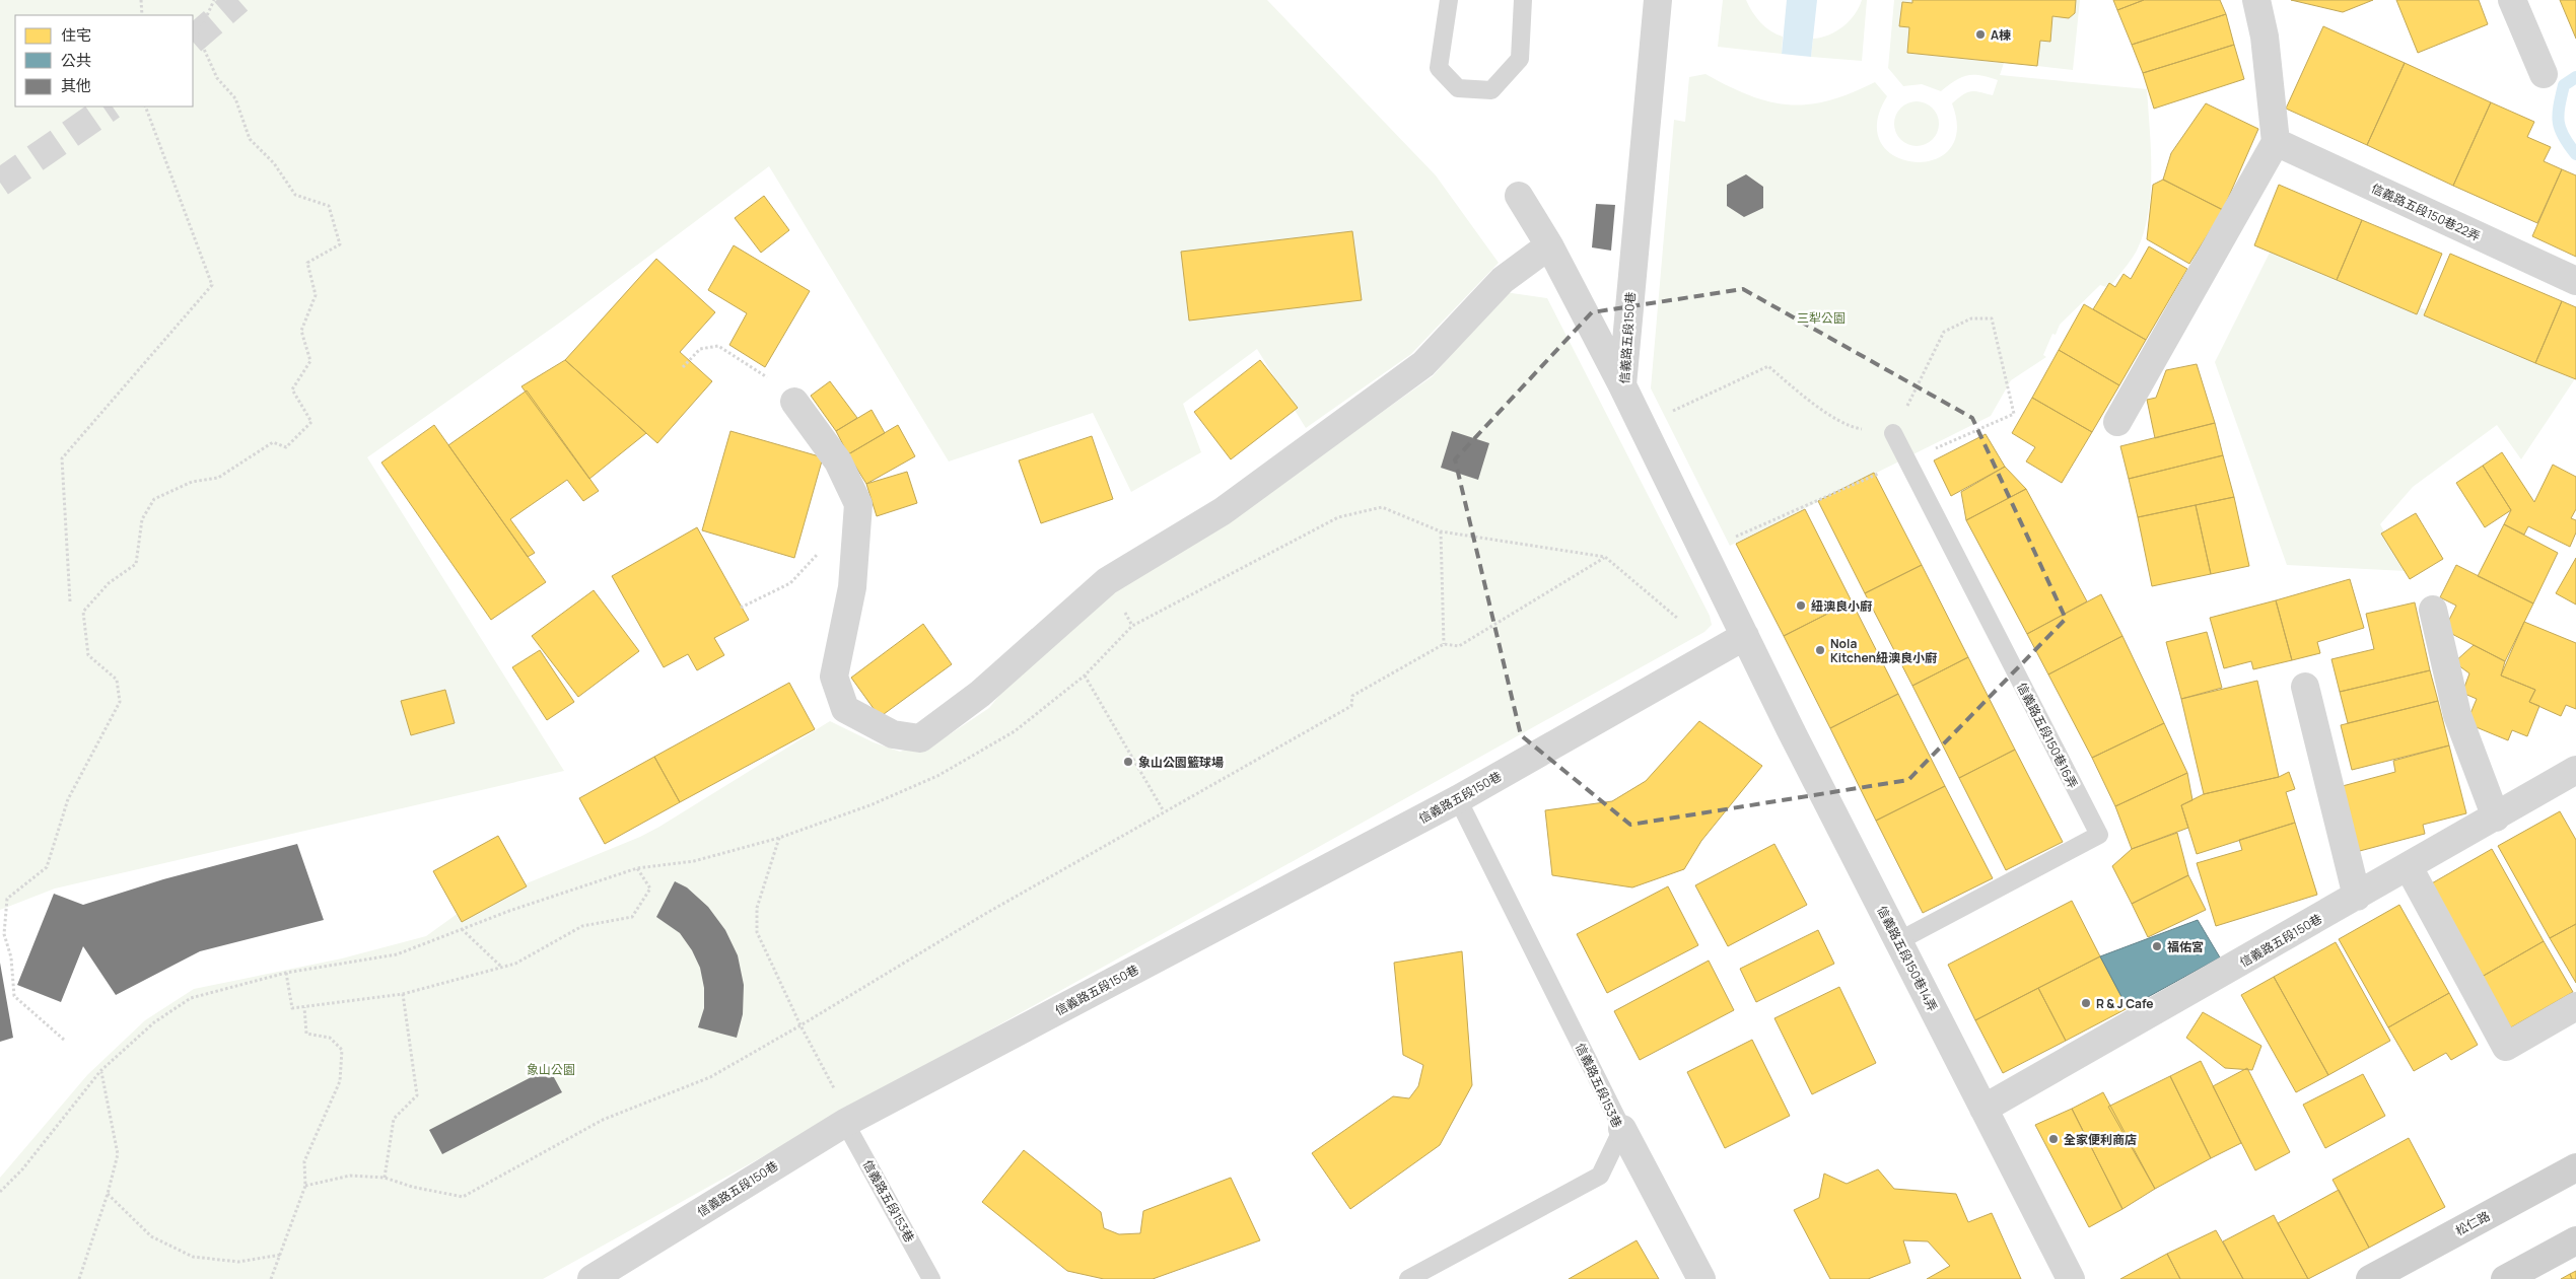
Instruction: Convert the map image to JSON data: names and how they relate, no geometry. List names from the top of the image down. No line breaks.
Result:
{"streets":{"street":["信義路五段150巷22弄","信義路五段150巷","信義路五段150巷14弄","松仁路"],"lane":["信義路五段150巷16弄","信義路五段153巷"]},"crossings":[["信義路五段150巷","信義路五段150巷14弄"],["信義路五段150巷","信義路五段153巷"],["信義路五段150巷16弄","信義路五段150巷14弄"]],"parks":["三犁公園","象山公園"],"places":["A棟","紐澳良小廚","Nola Kitchen紐澳良小廚","象山公園籃球場","福佑宮","R & J Cafe","全家便利商店"],"legend":["住宅","公共","其他"]}
